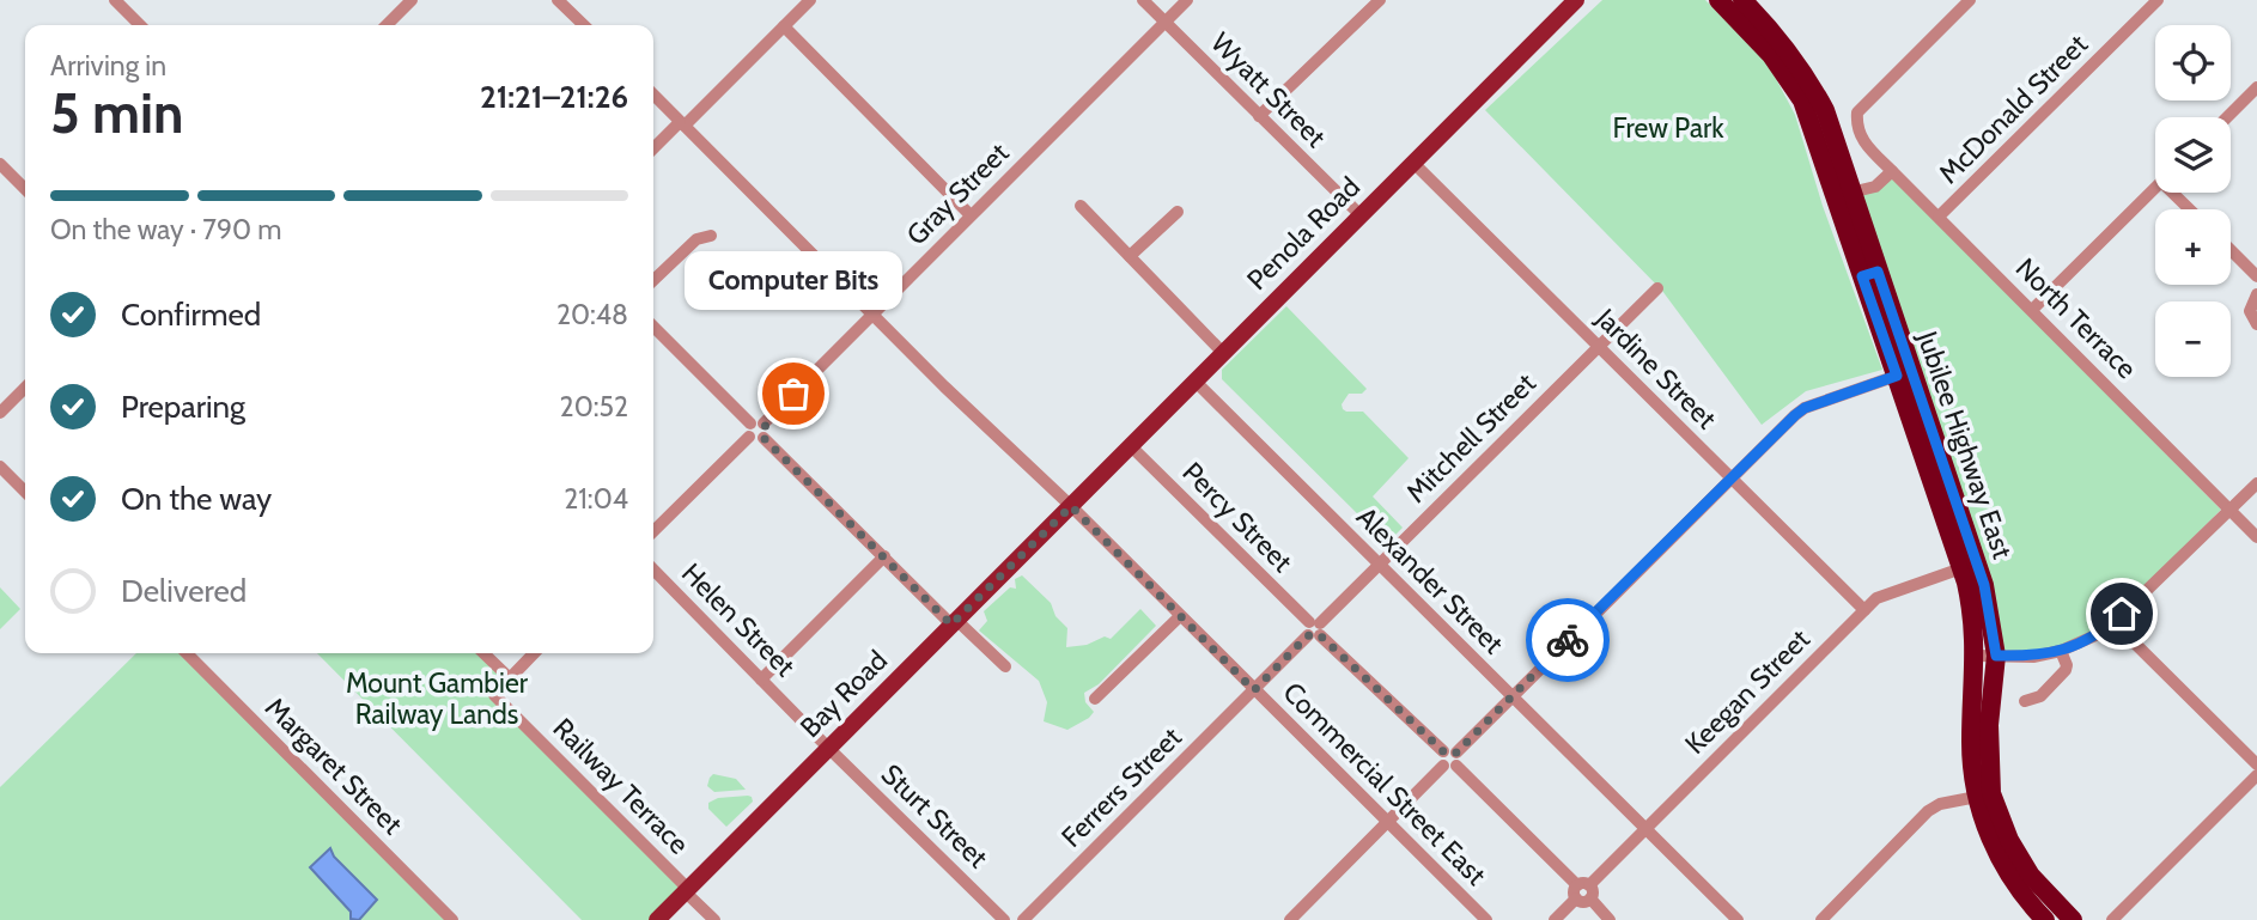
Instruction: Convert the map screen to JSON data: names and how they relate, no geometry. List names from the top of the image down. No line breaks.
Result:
{"streets":{"highway":["Jubilee Highway East"],"main road":["Penola Road","Bay Road"],"street":["Wyatt Street","McDonald Street","Gray Street","North Terrace","Jardine Street","Mitchell Street","Percy Street","Alexander Street","Helen Street","Keegan Street","Margaret Street","Commercial Street East","Railway Terrace","Ferrers Street","Sturt Street"]},"crossings":[["Wyatt Street","Gray Street"],["Wyatt Street","Penola Road"],["McDonald Street","North Terrace"],["Gray Street","Commercial Street East"],["Penola Road","Jardine Street"],["Penola Road","Percy Street"],["Penola Road","Alexander Street"],["Penola Road","Bay Road"],["Penola Road","Commercial Street East"],["Jardine Street","Mitchell Street"],["Jardine Street","Keegan Street"],["Mitchell Street","Percy Street"],["Mitchell Street","Alexander Street"],["Mitchell Street","Commercial Street East"],["Mitchell Street","Ferrers Street"],["Jubilee Highway East","Keegan Street"],["Percy Street","Keegan Street"],["Alexander Street","Keegan Street"],["Helen Street","Bay Road"],["Helen Street","Sturt Street"],["Bay Road","Commercial Street East"],["Bay Road","Railway Terrace"],["Bay Road","Sturt Street"],["Commercial Street East","Ferrers Street"]],"parks":["Frew Park","Mount Gambier Railway Lands"],"places":["Computer Bits"],"page":{"map_buttons":["+","−"],"heading":["5 min","Arriving in","21:21–21:26"],"bar":"On the way · 790 m","bubble":"Computer Bits","list":[["Confirmed","20:48"],["Preparing","20:52"],["On the way","21:04"],"Delivered"]}}
